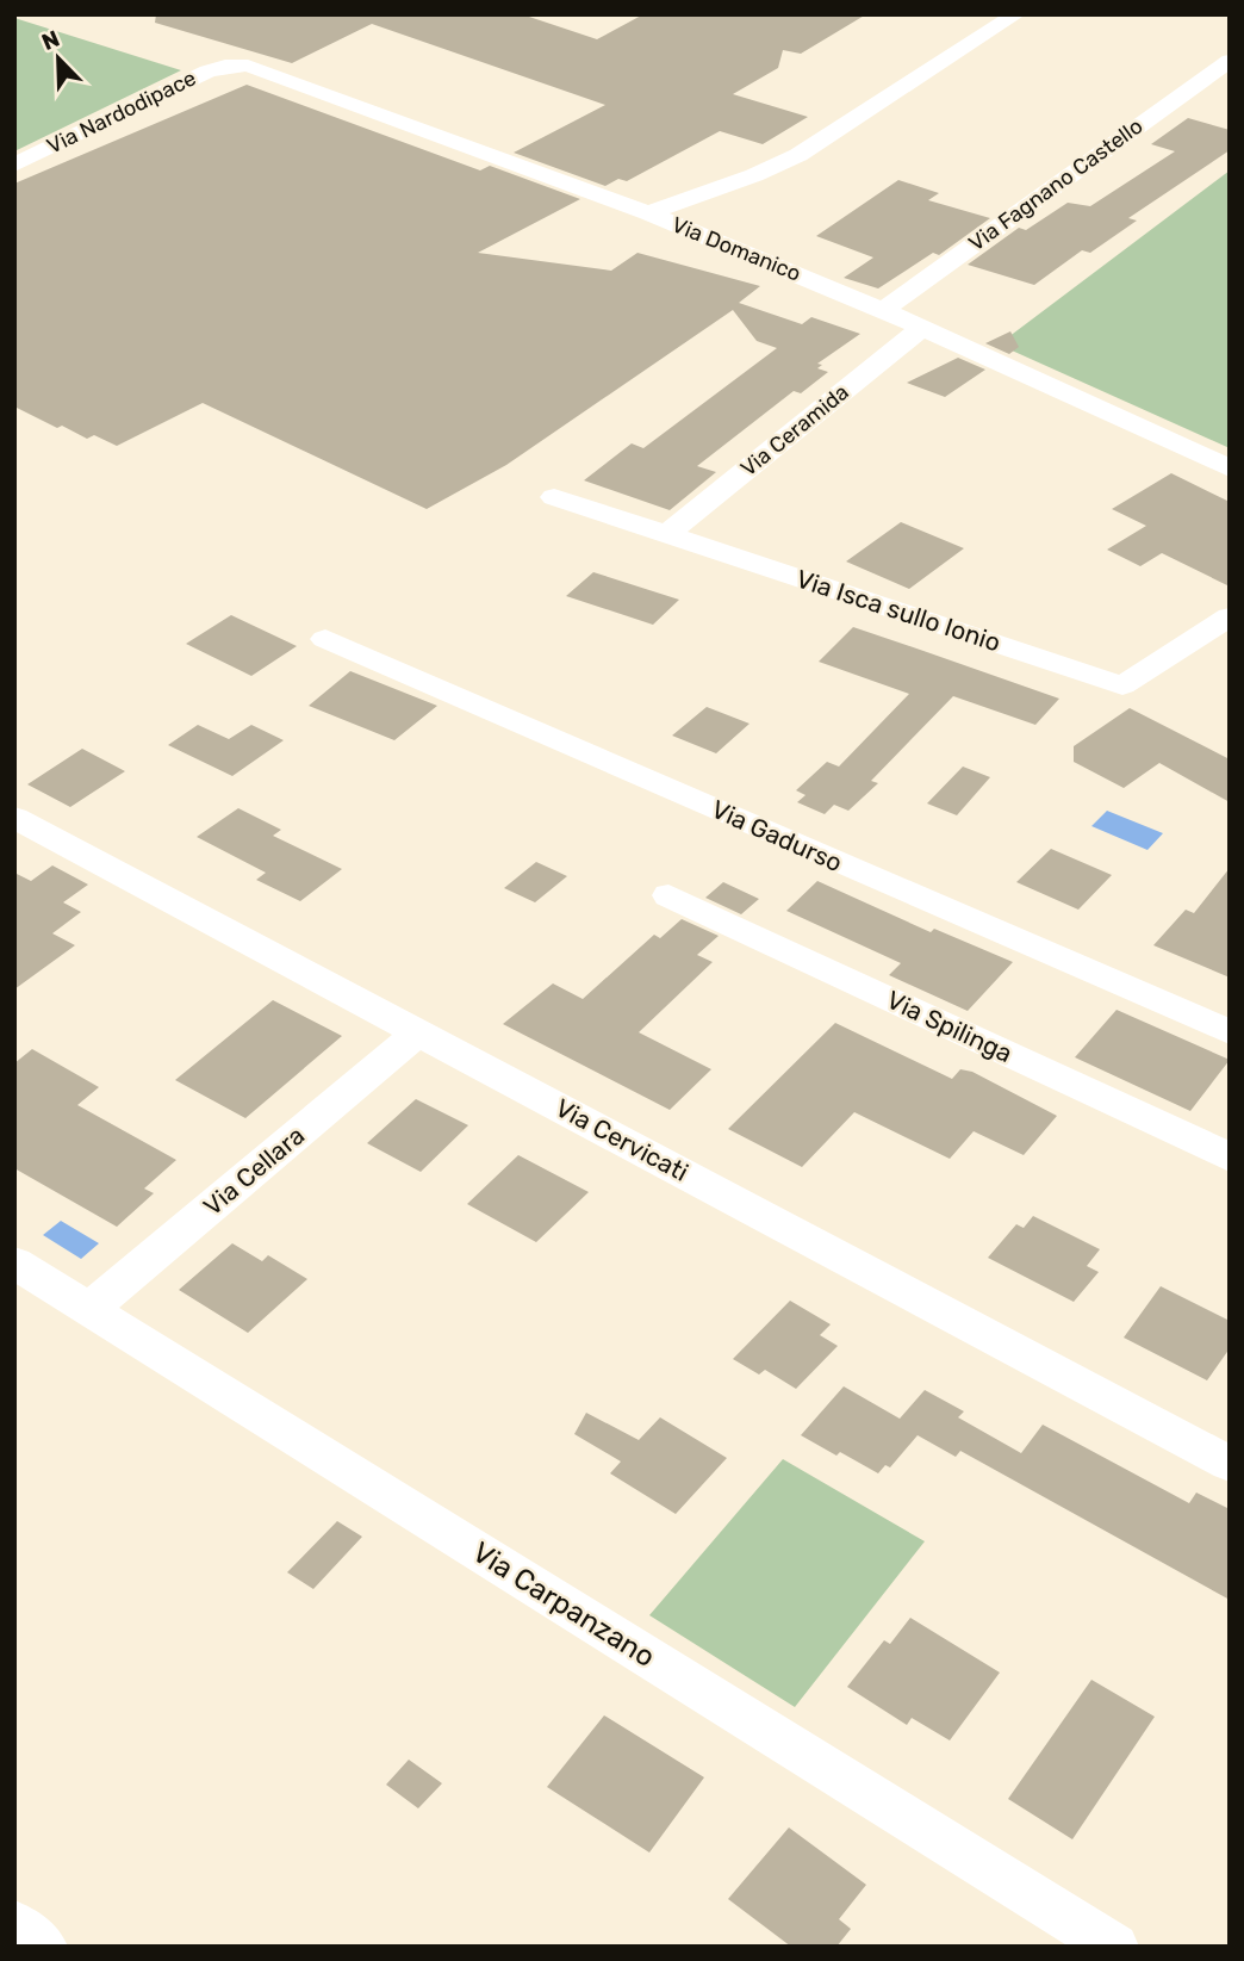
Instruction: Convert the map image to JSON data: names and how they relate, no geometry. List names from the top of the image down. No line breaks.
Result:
{"streets":{"street":["Via Nardodipace","Via Fagnano Castello","Via Domanico","Via Ceramida","Via Isca sullo Ionio","Via Gadurso","Via Spilinga","Via Cervicati","Via Cellara","Via Carpanzano"]},"crossings":[["Via Nardodipace","Via Domanico"],["Via Fagnano Castello","Via Domanico"],["Via Domanico","Via Ceramida"],["Via Ceramida","Via Isca sullo Ionio"],["Via Cervicati","Via Cellara"],["Via Cellara","Via Carpanzano"]],"north":"top left"}
